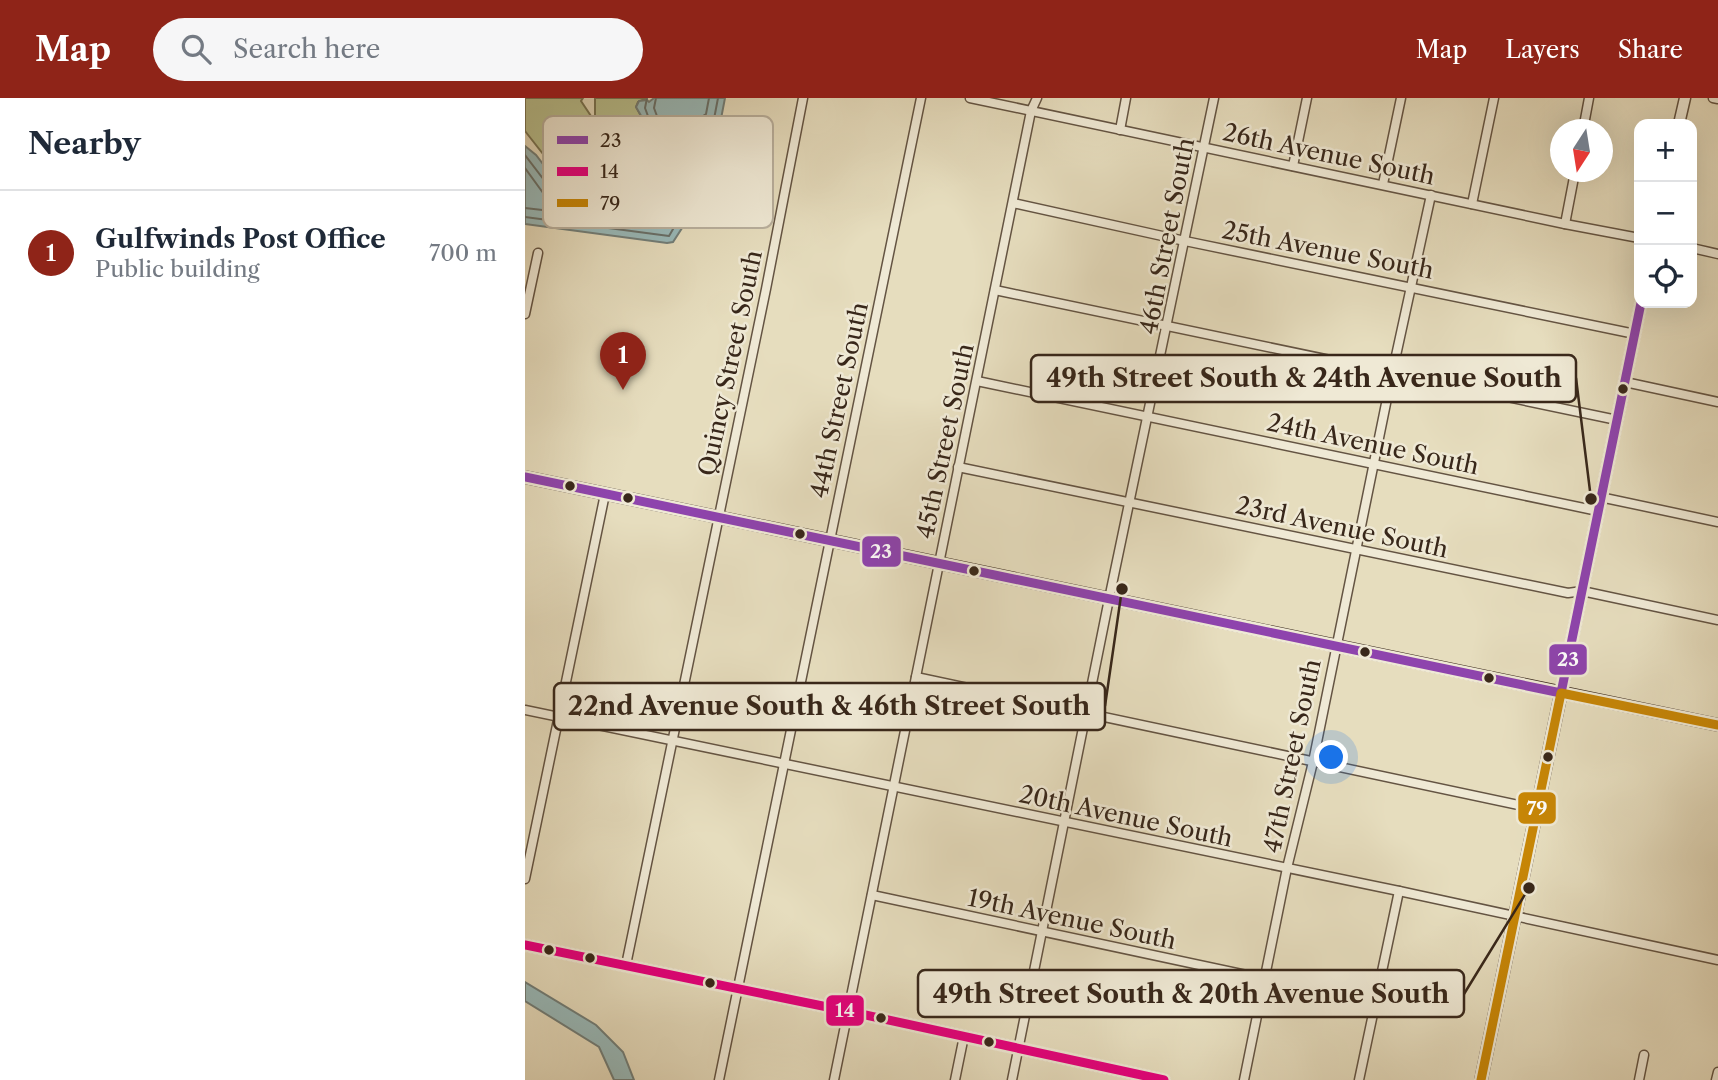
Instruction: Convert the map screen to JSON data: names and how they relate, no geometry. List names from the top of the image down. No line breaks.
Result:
{"streets":{"street":["26th Avenue South","46th Street South","25th Avenue South","Quincy Street South","44th Street South","45th Street South","24th Avenue South","23rd Avenue South","47th Street South","20th Avenue South","19th Avenue South"]},"crossings":[["26th Avenue South","46th Street South"],["26th Avenue South","45th Street South"],["26th Avenue South","47th Street South"],["46th Street South","25th Avenue South"],["46th Street South","24th Avenue South"],["46th Street South","23rd Avenue South"],["46th Street South","20th Avenue South"],["46th Street South","19th Avenue South"],["25th Avenue South","45th Street South"],["25th Avenue South","47th Street South"],["Quincy Street South","20th Avenue South"],["44th Street South","20th Avenue South"],["45th Street South","24th Avenue South"],["45th Street South","23rd Avenue South"],["45th Street South","20th Avenue South"],["45th Street South","19th Avenue South"],["24th Avenue South","47th Street South"],["23rd Avenue South","47th Street South"],["47th Street South","20th Avenue South"],["47th Street South","19th Avenue South"]],"places":["49th Street South & 24th Avenue South","22nd Avenue South & 46th Street South","49th Street South & 20th Avenue South"],"lines":["transit line 23","transit line 79","transit line 14"],"legend":["23","14","79"],"north":"bottom","page":{"header":"Map","search":"Search here","nav":["Map","Layers","Share"],"heading":"Nearby","map_buttons":["+","−"],"list":[{"mark":"1","name":"Gulfwinds Post Office","note":"Public building","value":"700 m"}],"pins":"1"}}
